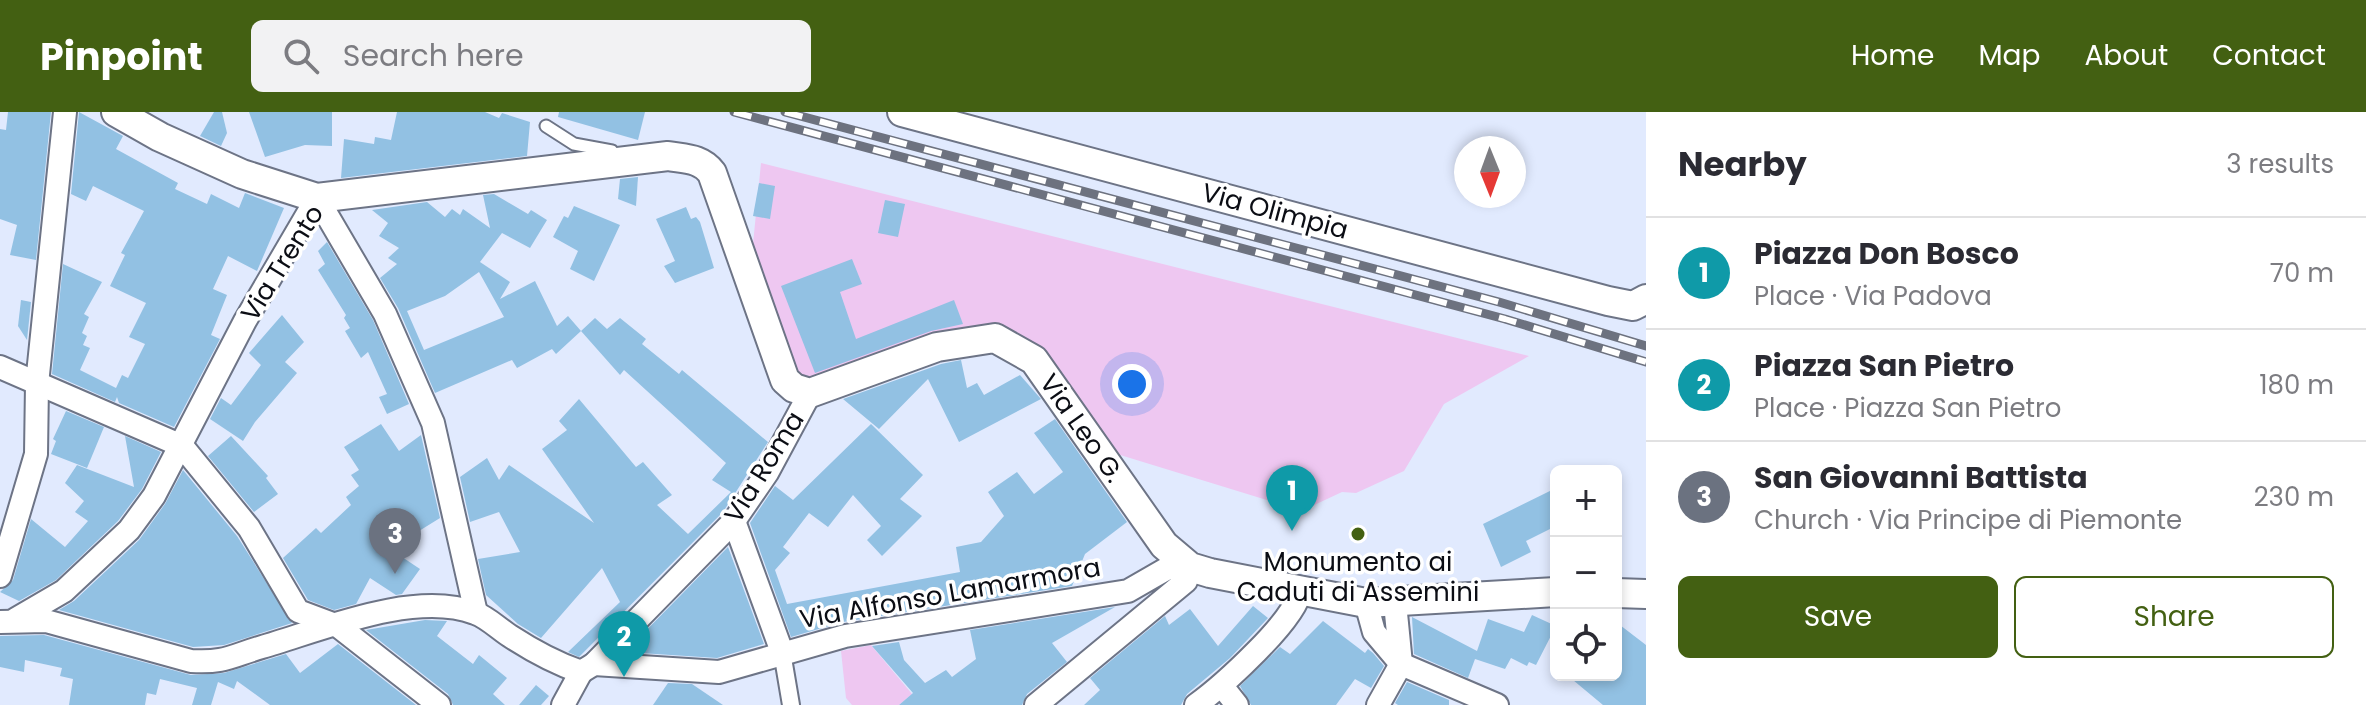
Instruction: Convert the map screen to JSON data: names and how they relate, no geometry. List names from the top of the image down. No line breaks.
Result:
{"streets":{"street":["Via Olimpia","Via Trento","Via Leo G.","Via Roma","Via Alfonso Lamarmora"]},"crossings":[["Via Trento","Via Roma"],["Via Leo G.","Via Roma"],["Via Leo G.","Via Alfonso Lamarmora"],["Via Roma","Via Alfonso Lamarmora"]],"places":["Monumento ai Caduti di Assemini"],"north":"bottom","page":{"header":"Pinpoint","search":"Search here","nav":["Home","Map","About","Contact"],"heading":["Nearby","3 results"],"list":[{"mark":"1","name":"Piazza Don Bosco","note":"Place · Via Padova","value":"70 m"},{"mark":"2","name":"Piazza San Pietro","note":"Place · Piazza San Pietro","value":"180 m"},{"mark":"3","name":"San Giovanni Battista","note":"Church · Via Principe di Piemonte","value":"230 m"}],"map_buttons":["+","−"],"pins":["1","3","2"],"buttons":["Save","Share"]}}
